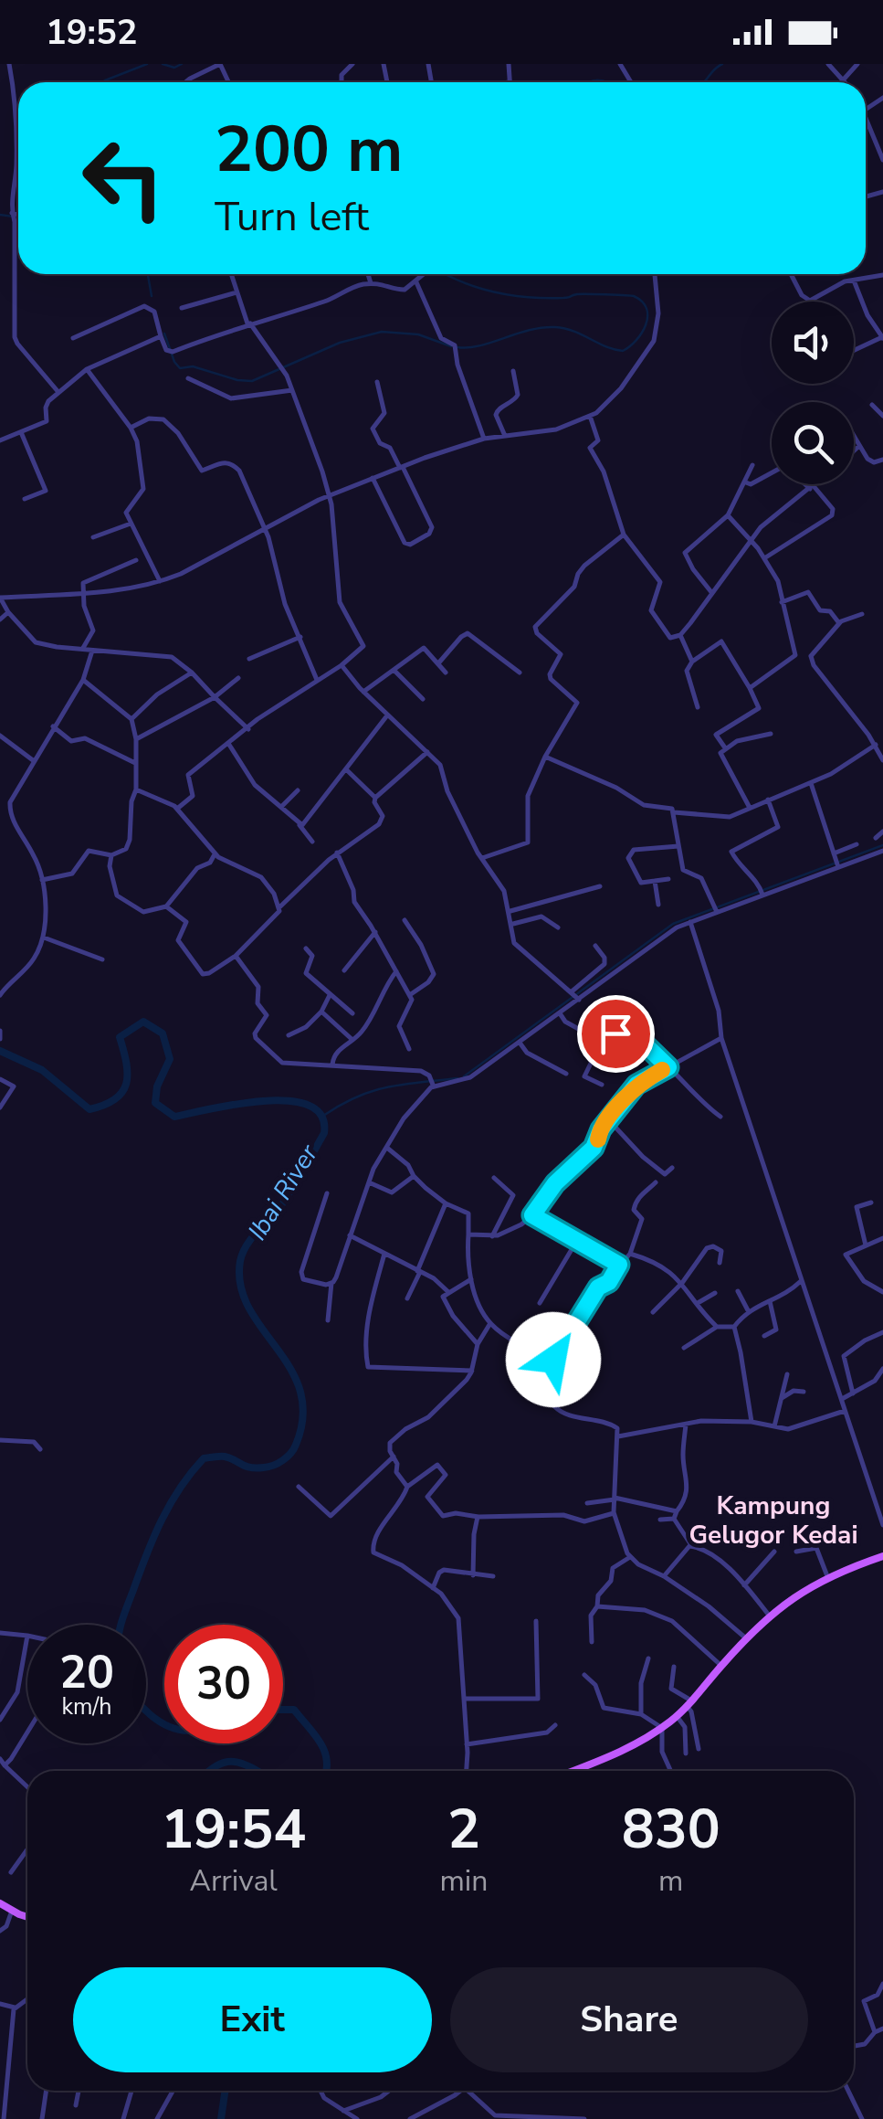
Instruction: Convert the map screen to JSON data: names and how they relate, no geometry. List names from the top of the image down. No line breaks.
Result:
{"districts":["Kampung Gelugor Kedai"],"water":["Ibai River"],"page":{"status":"19:52","turn":["200 m","Turn left"],"speed":"20 km/h","limit":"30","eta":["19:54","Arrival","2","min","830","m"],"buttons":["Exit","Share"]}}
